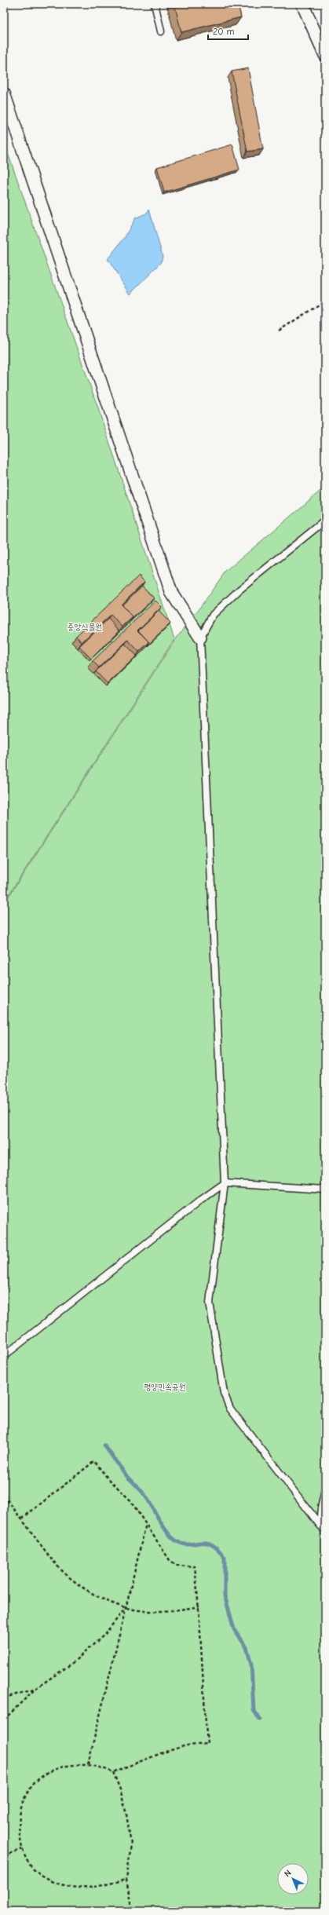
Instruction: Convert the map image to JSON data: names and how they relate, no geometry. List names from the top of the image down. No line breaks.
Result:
{"parks":["중앙식물원","평양민속공원"],"scale_bar":"20 m","north":"top left"}
